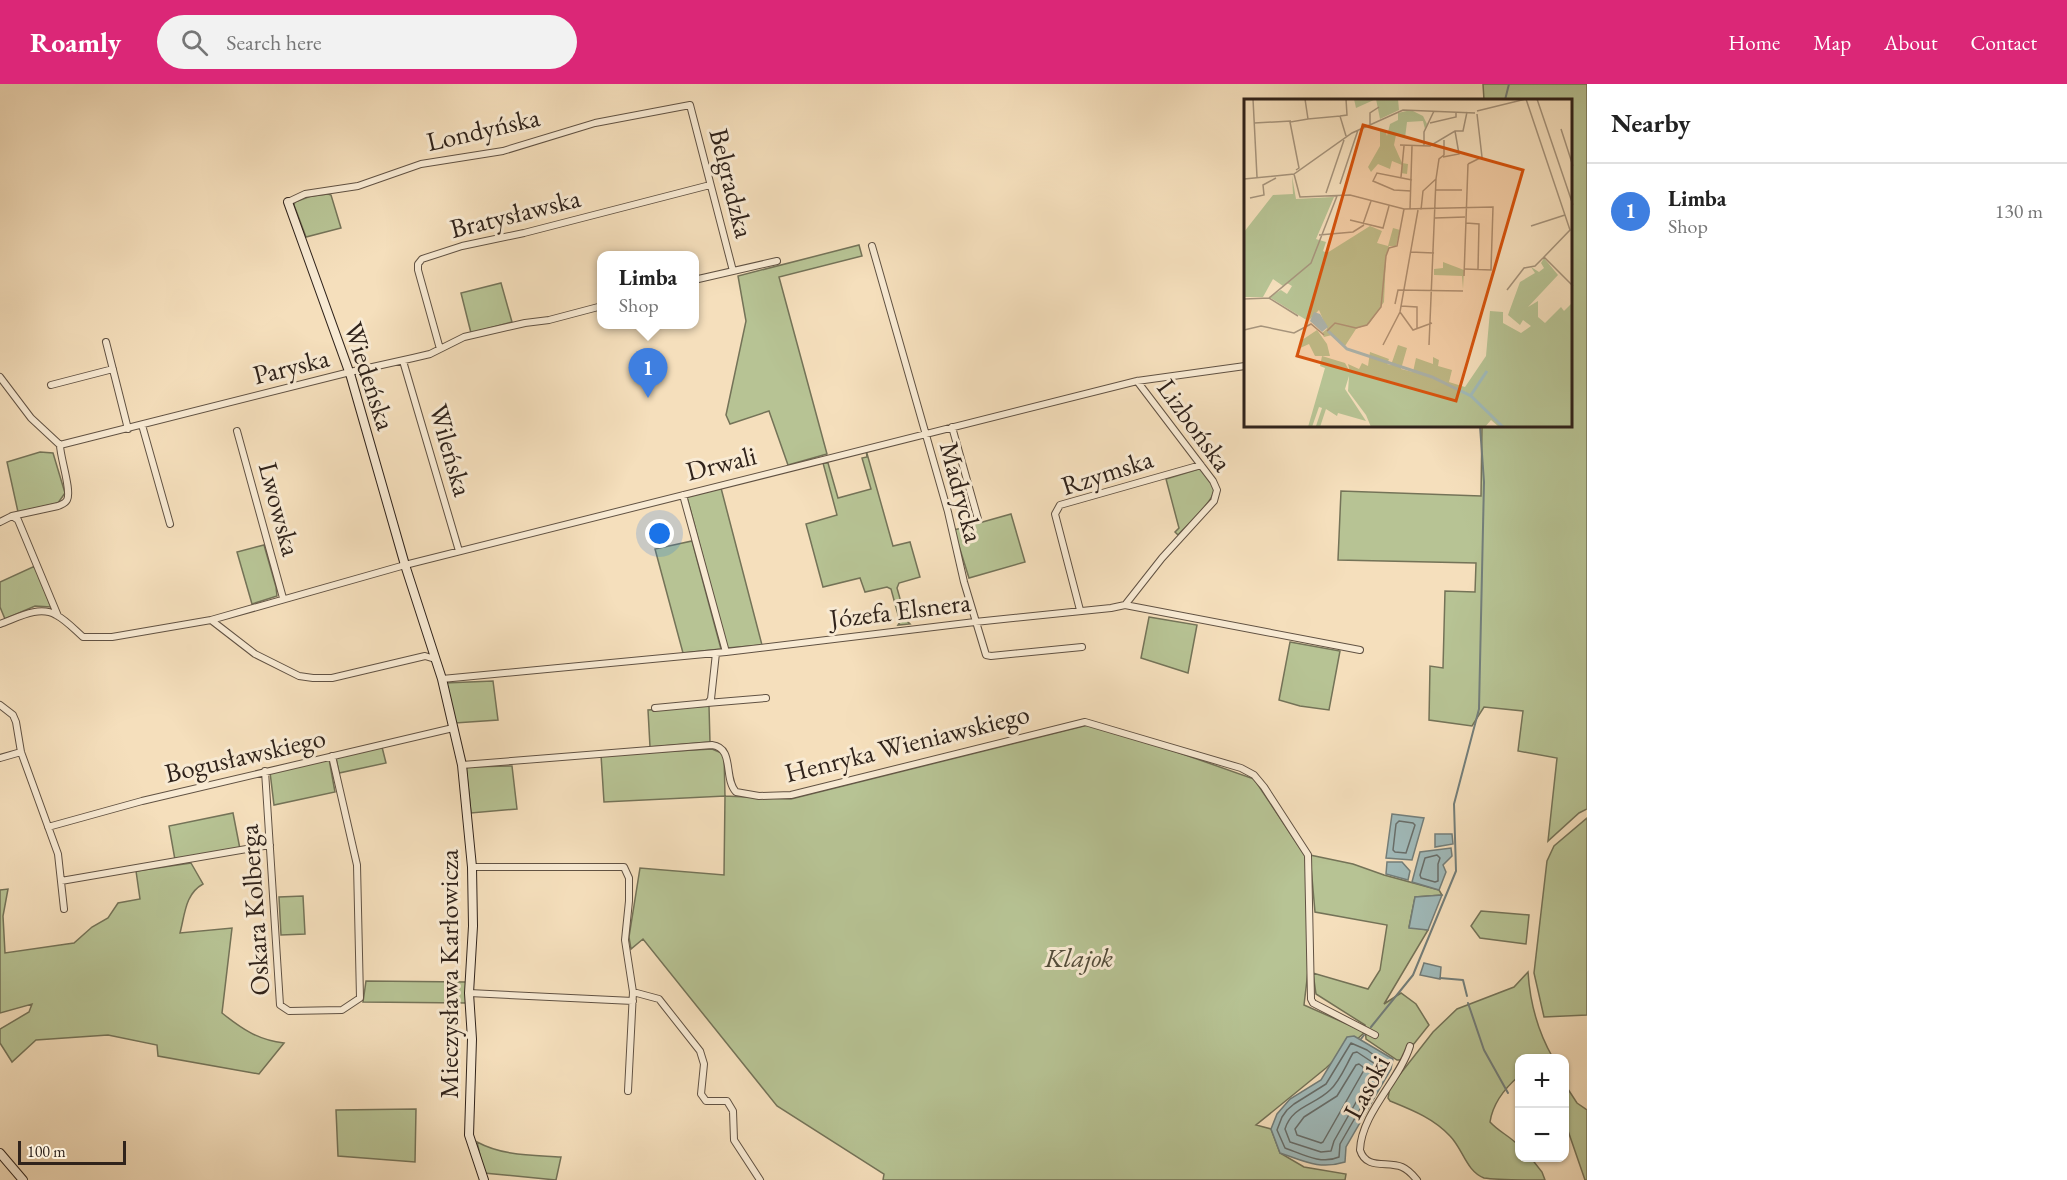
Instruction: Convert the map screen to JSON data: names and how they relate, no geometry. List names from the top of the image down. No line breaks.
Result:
{"streets":{"street":["Londyńska","Belgradzka","Bratysławska","Paryska","Wiedeńska","Lizbońska","Wileńska","Drwali","Rzymska","Madrycka","Lwowska","Józefa Elsnera","Henryka Wieniawskiego","Bogusławskiego","Oskara Kolberga","Mieczysława Karłowicza","Lasoki"]},"crossings":[["Londyńska","Belgradzka"],["Londyńska","Wiedeńska"],["Belgradzka","Bratysławska"],["Bratysławska","Paryska"],["Paryska","Wiedeńska"],["Paryska","Wileńska"],["Wiedeńska","Drwali"],["Lizbońska","Drwali"],["Lizbońska","Rzymska"],["Lizbońska","Józefa Elsnera"],["Wileńska","Drwali"],["Drwali","Madrycka"],["Drwali","Lwowska"],["Rzymska","Józefa Elsnera"],["Madrycka","Józefa Elsnera"],["Henryka Wieniawskiego","Mieczysława Karłowicza"],["Bogusławskiego","Oskara Kolberga"]],"parks":["Klajok"],"scale_bar":"100 m","page":{"header":"Roamly","search":"Search here","nav":["Home","Map","About","Contact"],"heading":"Nearby","list":[{"mark":"1","name":"Limba","note":"Shop","value":"130 m"}],"popup":["Limba","Shop"],"pins":"1","map_buttons":["+","−"],"scale":"100 m"}}
